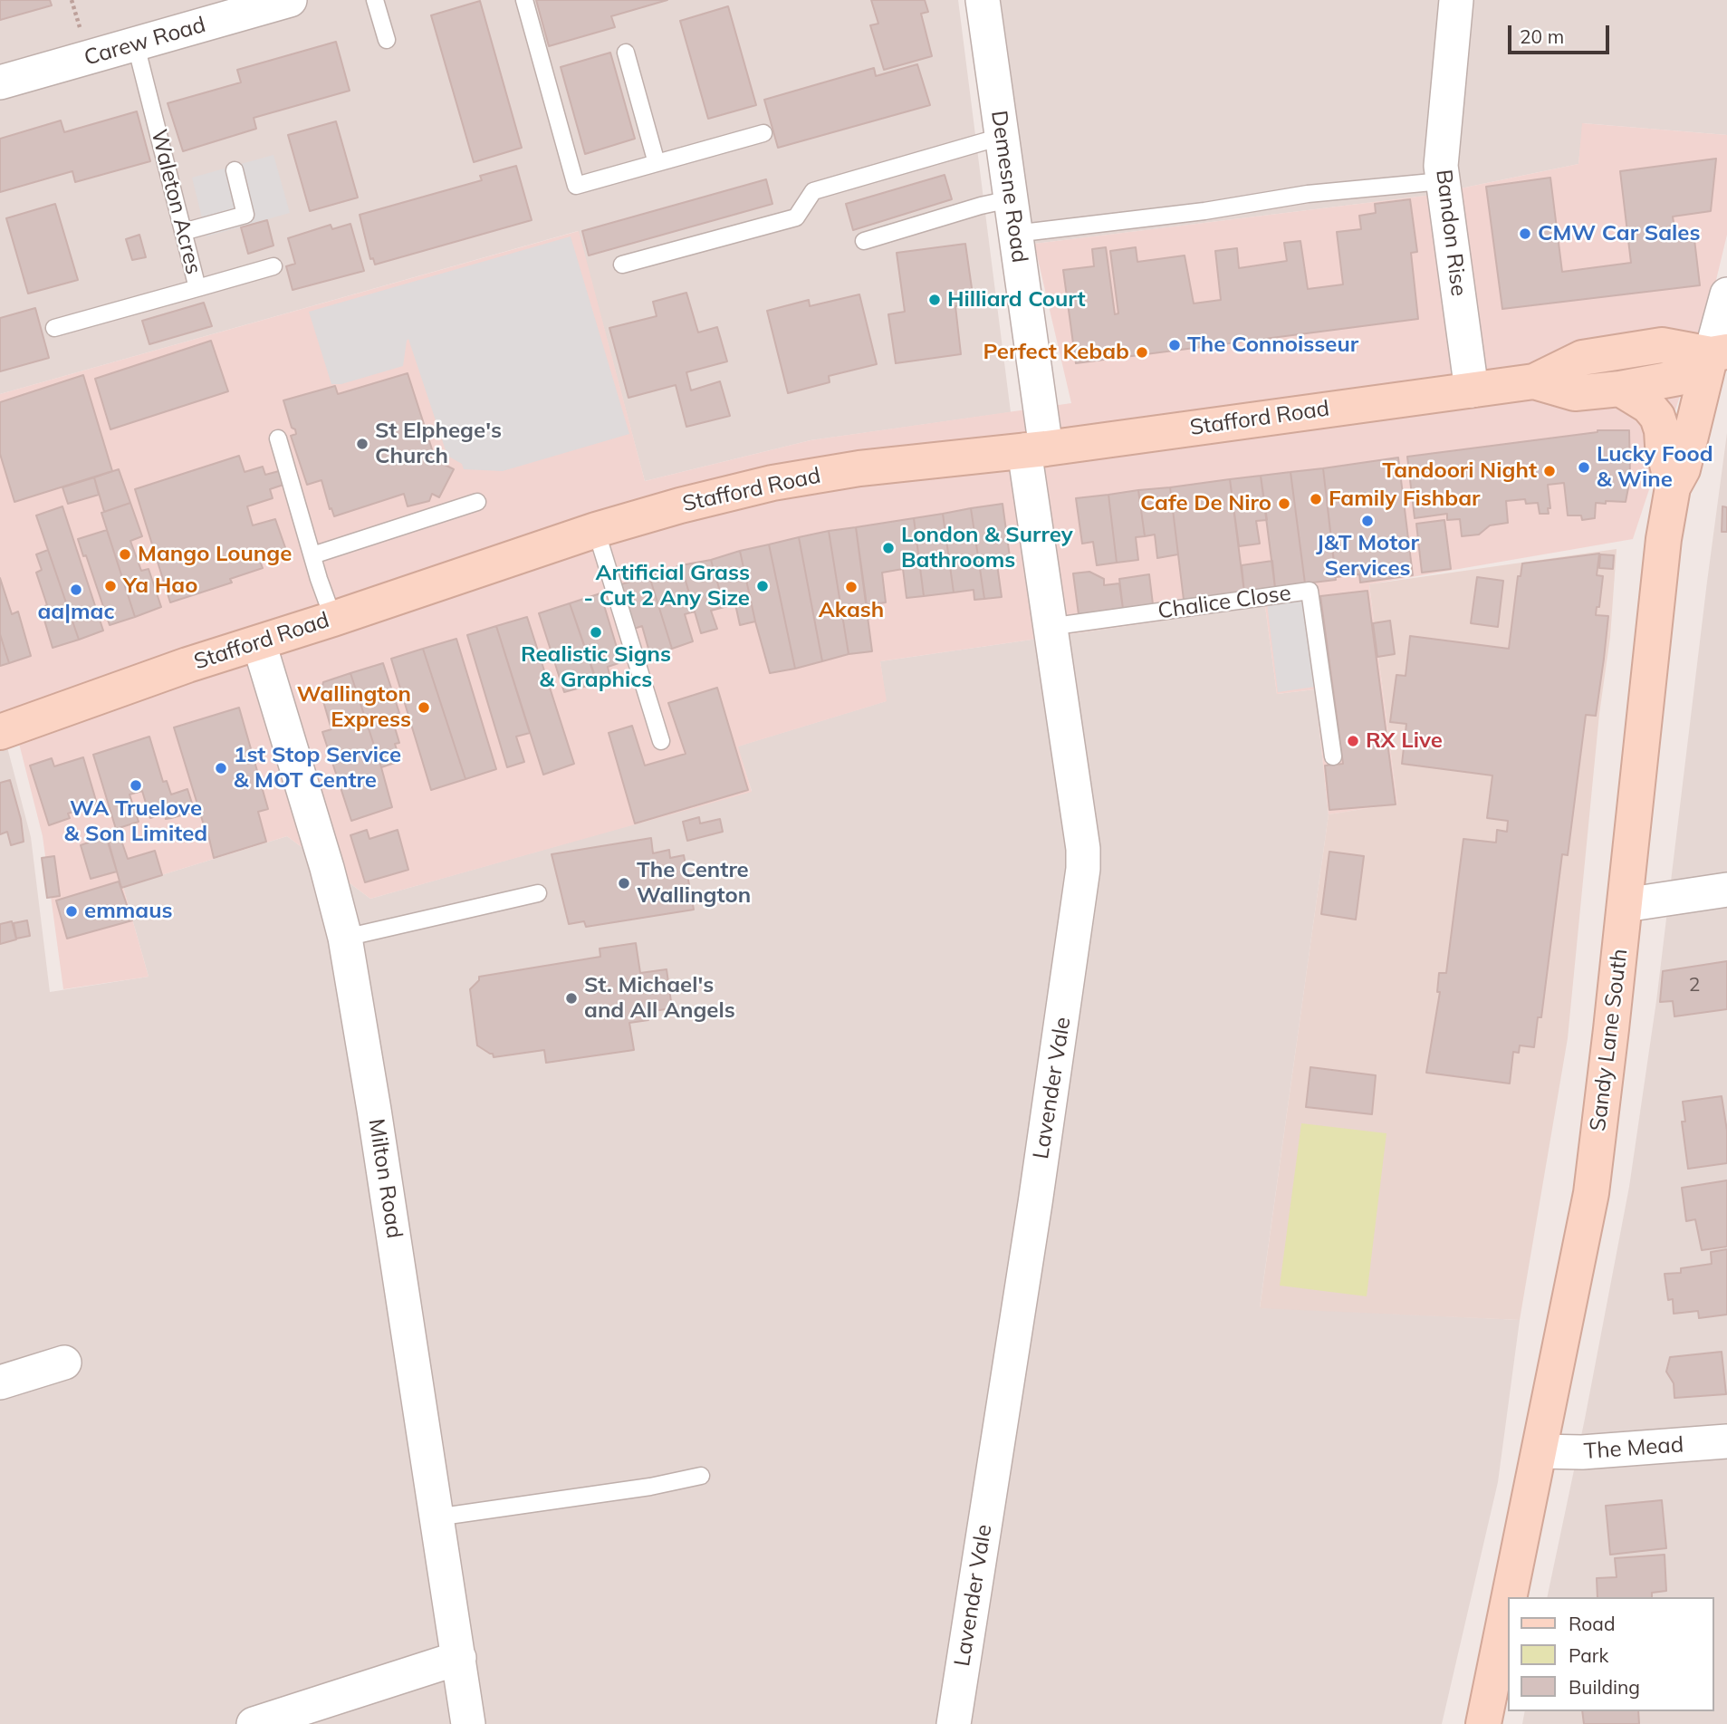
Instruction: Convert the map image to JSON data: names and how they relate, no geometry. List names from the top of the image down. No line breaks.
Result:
{"streets":{"main road":["Stafford Road","Sandy Lane South"],"street":["Carew Road","Demesne Road","Bandon Rise","Lavender Vale","Milton Road","The Mead"],"lane":["Waleton Acres","Chalice Close"]},"crossings":[["Carew Road","Waleton Acres"],["Demesne Road","Stafford Road"],["Demesne Road","Lavender Vale"],["Bandon Rise","Stafford Road"],["Stafford Road","Sandy Lane South"],["Stafford Road","Lavender Vale"],["Stafford Road","Milton Road"],["Chalice Close","Lavender Vale"],["Sandy Lane South","The Mead"]],"places":["CMW Car Sales","Hilliard Court","The Connoisseur","Perfect Kebab","St Elphege's Church","Lucky Food & Wine","Tandoori Night","Family Fishbar","Cafe De Niro","J&T Motor Services","London & Surrey Bathrooms","Mango Lounge","Ya Hao","Artificial Grass - Cut 2 Any Size","Akash","aa|mac","Realistic Signs & Graphics","Wallington Express","RX Live","1st Stop Service & MOT Centre","WA Truelove & Son Limited","The Centre Wallington","emmaus","St. Michael's and All Angels"],"house_numbers":["2"],"legend":["Road","Park","Building"],"scale_bar":"20 m"}
